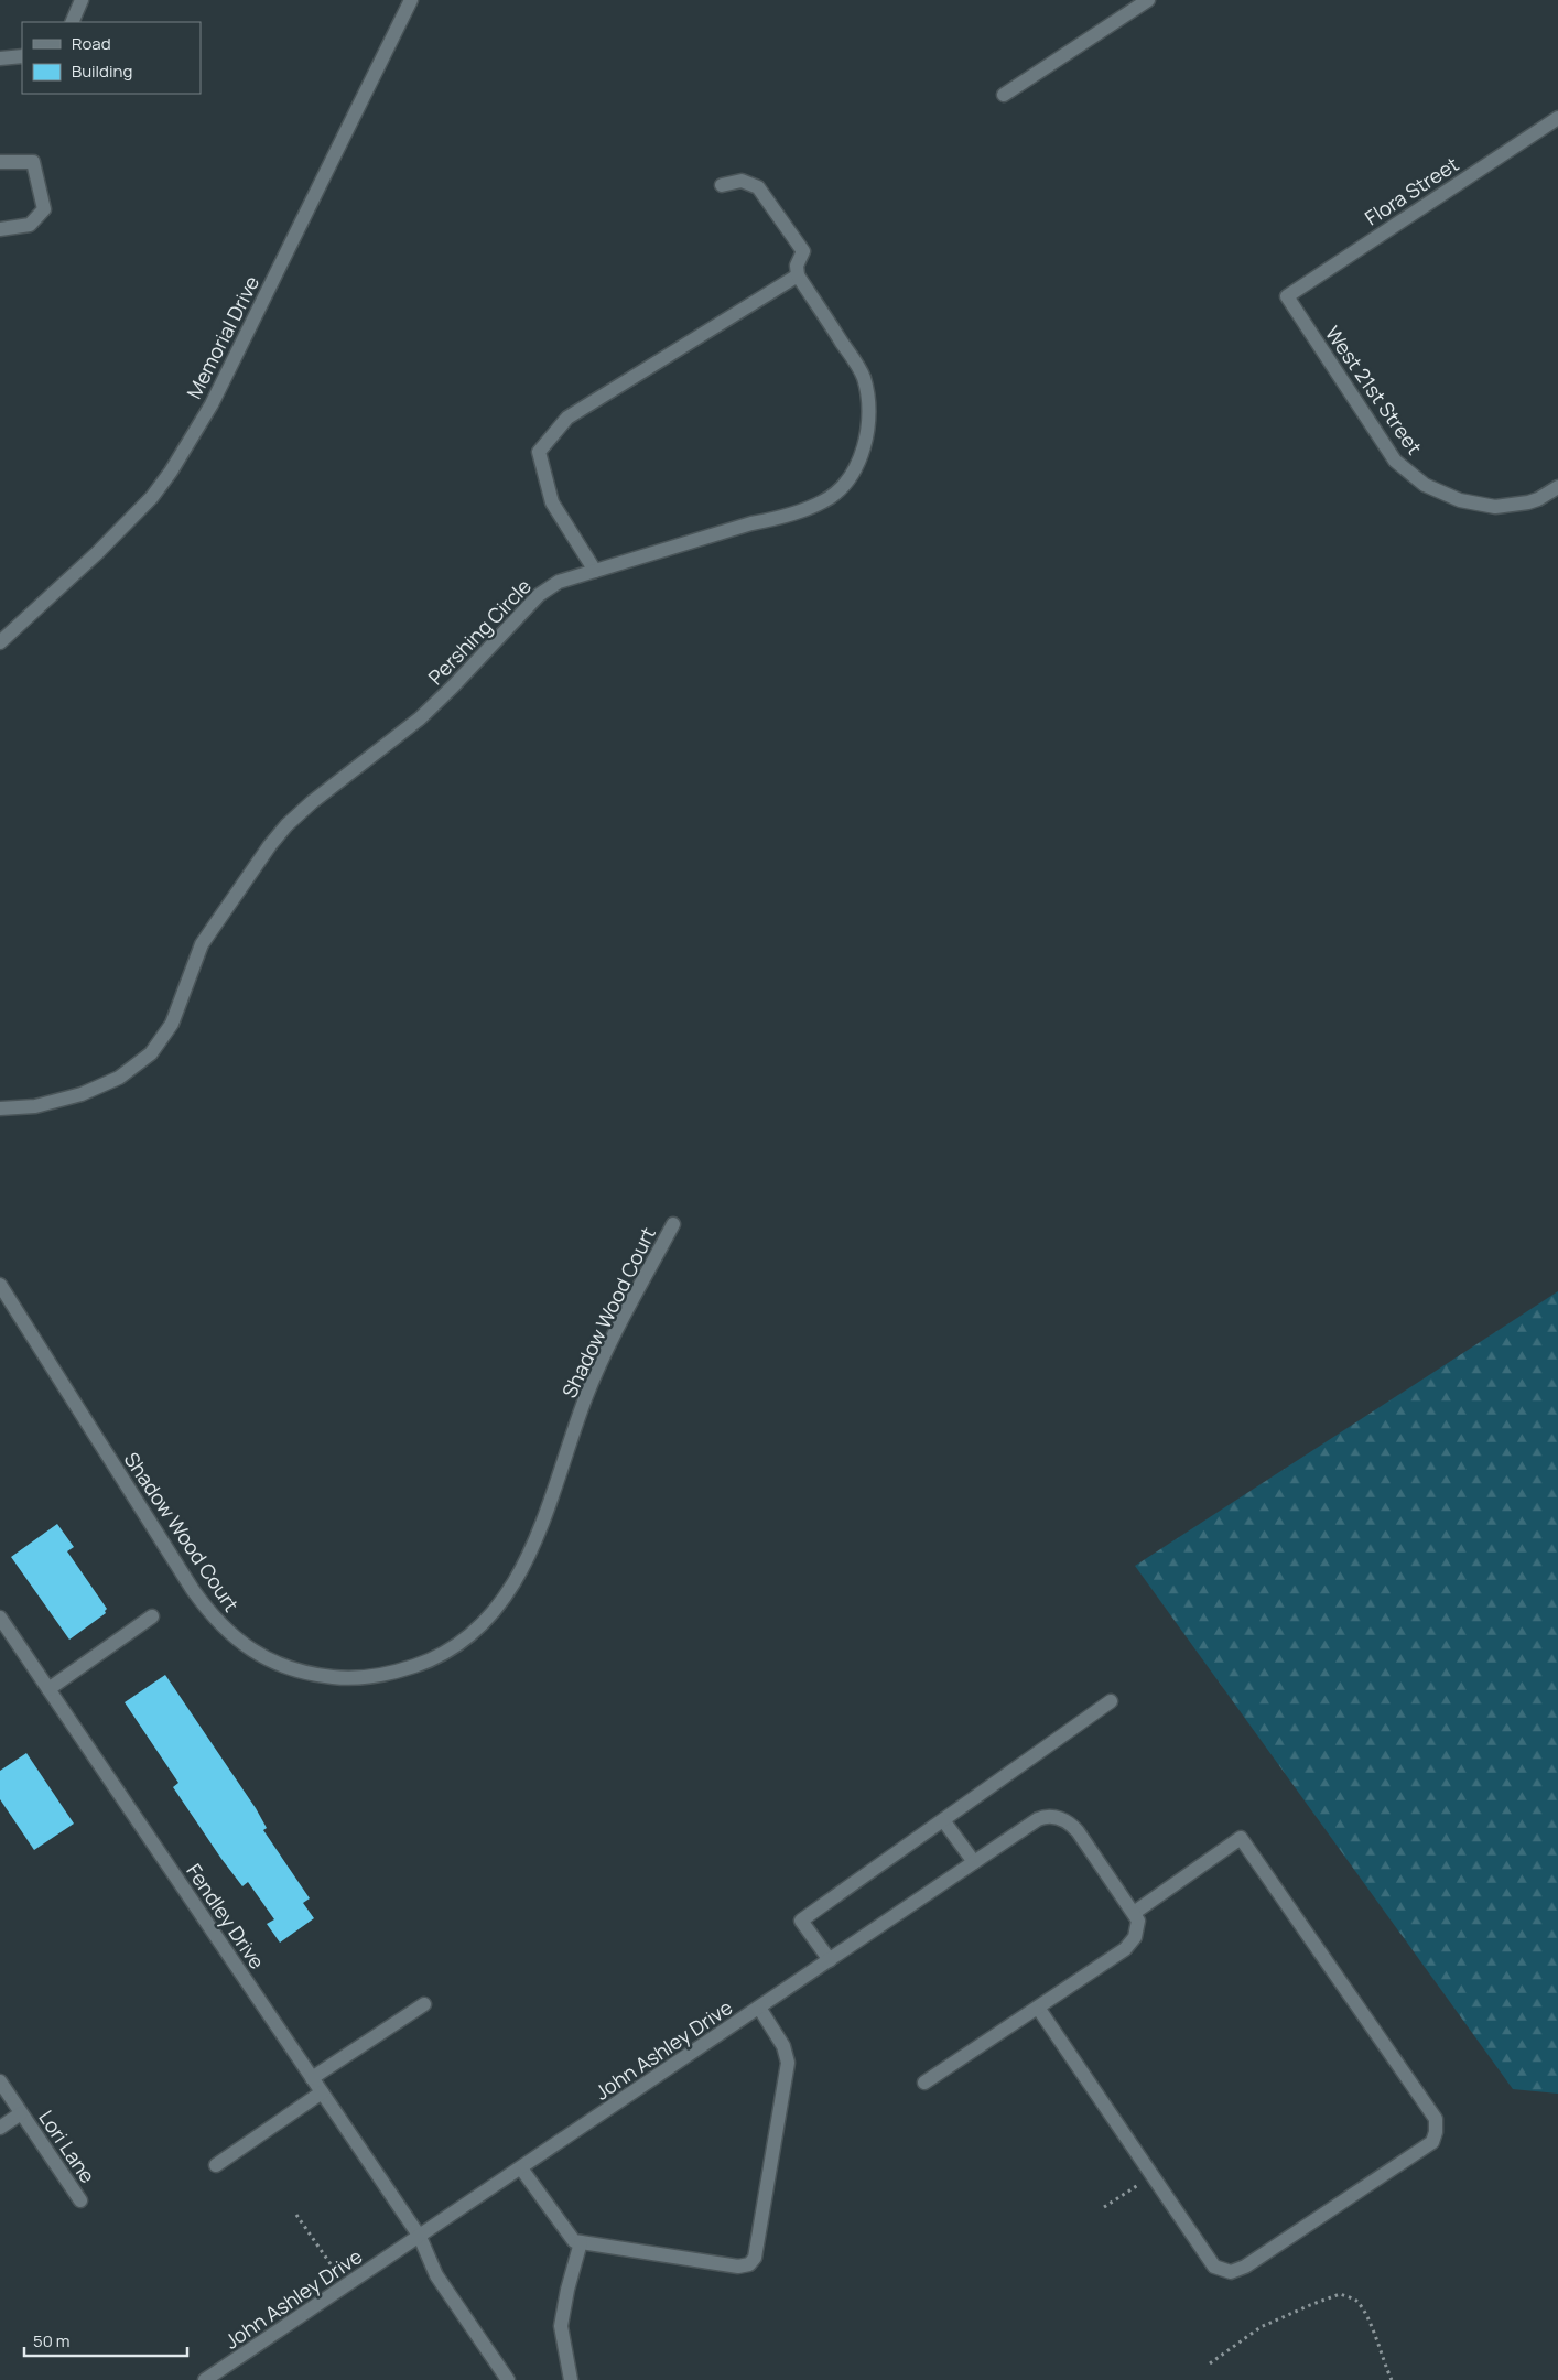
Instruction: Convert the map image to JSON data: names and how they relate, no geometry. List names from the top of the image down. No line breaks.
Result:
{"streets":{"street":["Flora Street","Memorial Drive","West 21st Street","Pershing Circle","Shadow Wood Court","Fendley Drive","John Ashley Drive","Lori Lane"]},"crossings":[["Flora Street","West 21st Street"],["Fendley Drive","John Ashley Drive"]],"legend":["Road","Building"],"scale_bar":"50 m"}
